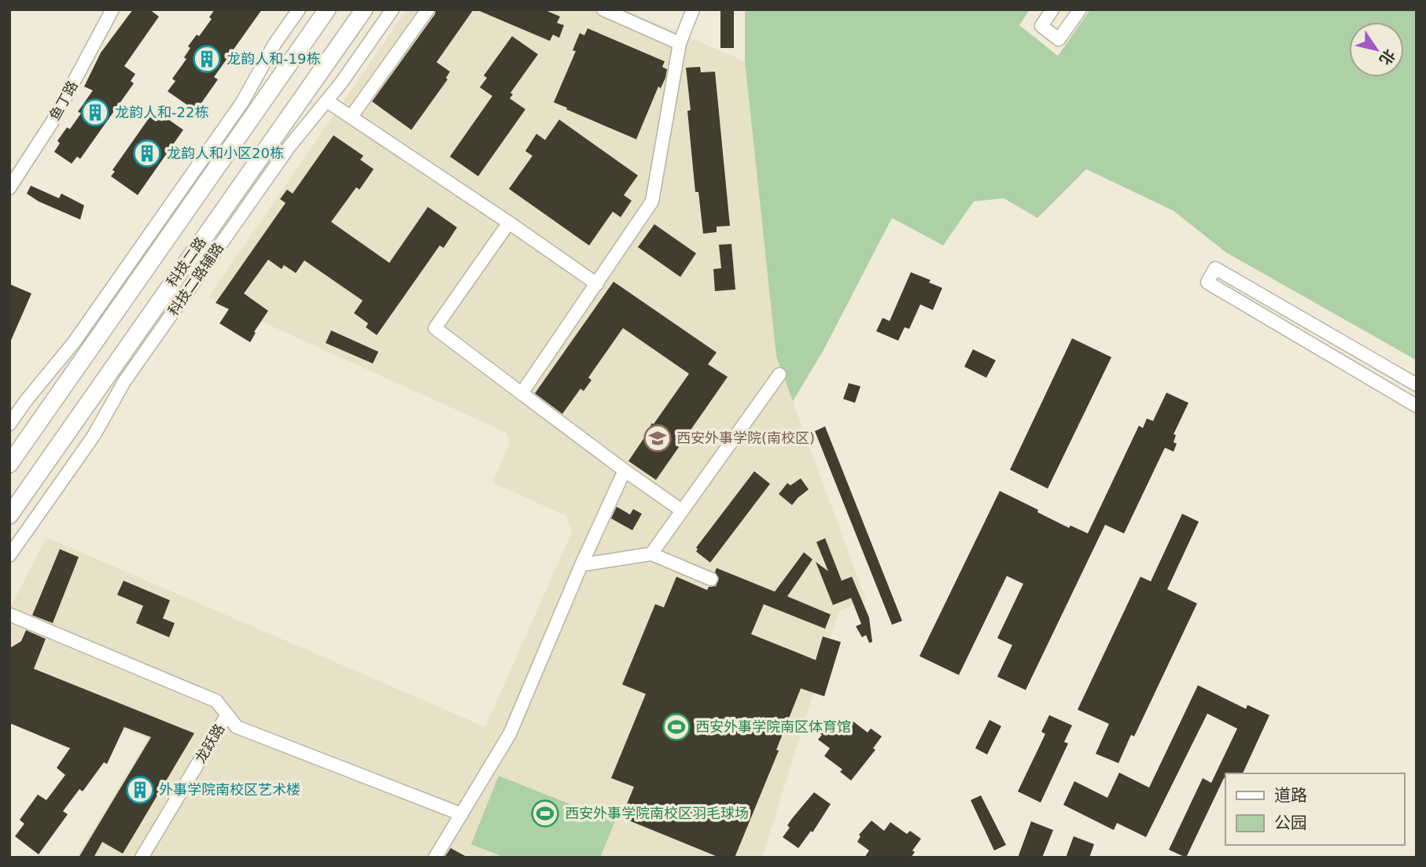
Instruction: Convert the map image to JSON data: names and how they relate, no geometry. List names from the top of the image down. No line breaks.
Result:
{"streets":{"main road":["科技二路"],"street":["鱼丁路","科技二路辅路","龙跃路"]},"places":{"building":["龙韵人和-19栋","龙韵人和-22栋","龙韵人和小区20栋","外事学院南校区艺术楼"],"school or university":["西安外事学院(南校区)"],"sports":["西安外事学院南区体育馆","西安外事学院南校区羽毛球场"]},"legend":["道路","公园"],"north":"bottom right"}
